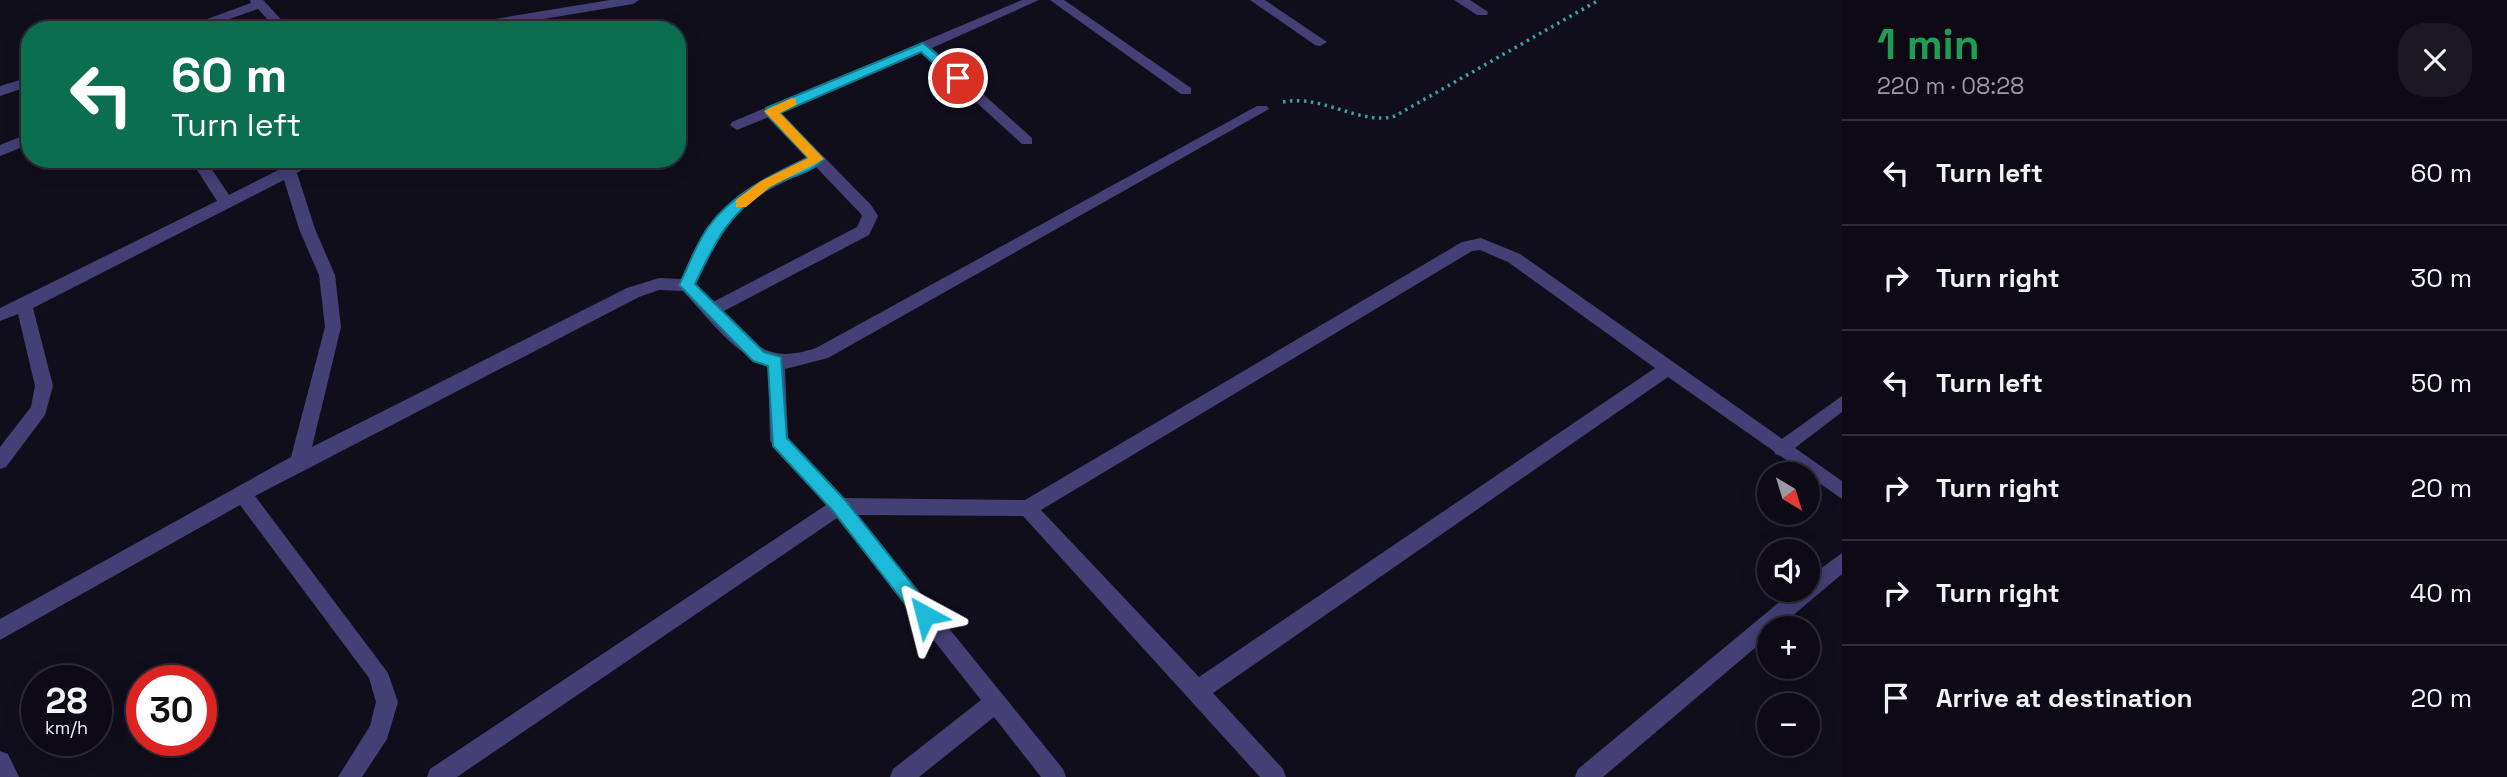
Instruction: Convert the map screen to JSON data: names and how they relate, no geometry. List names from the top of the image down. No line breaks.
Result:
{"north":"bottom right","page":{"heading":["1 min","220 m · 08:28"],"turn":["60 m","Turn left"],"list":[{"name":"Turn left","value":"60 m"},{"name":"Turn right","value":"30 m"},{"name":"Turn left","value":"50 m"},{"name":"Turn right","value":"20 m"},{"name":"Turn right","value":"40 m"},{"name":"Arrive at destination","value":"20 m"}],"map_buttons":["+","−"],"speed":"28 km/h","limit":"30"}}
